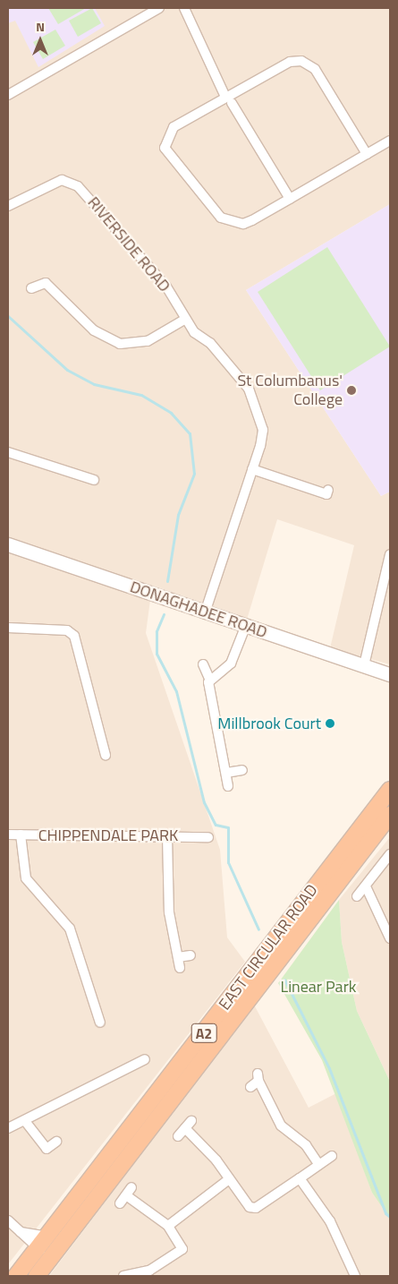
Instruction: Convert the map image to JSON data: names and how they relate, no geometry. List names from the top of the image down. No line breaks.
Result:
{"streets":{"highway":["EAST CIRCULAR ROAD","A2"],"main road":["DONAGHADEE ROAD"],"street":["RIVERSIDE ROAD","CHIPPENDALE PARK"]},"crossings":[["RIVERSIDE ROAD","DONAGHADEE ROAD"]],"parks":["Linear Park"],"places":["St Columbanus' College","Millbrook Court"],"north":"top"}
